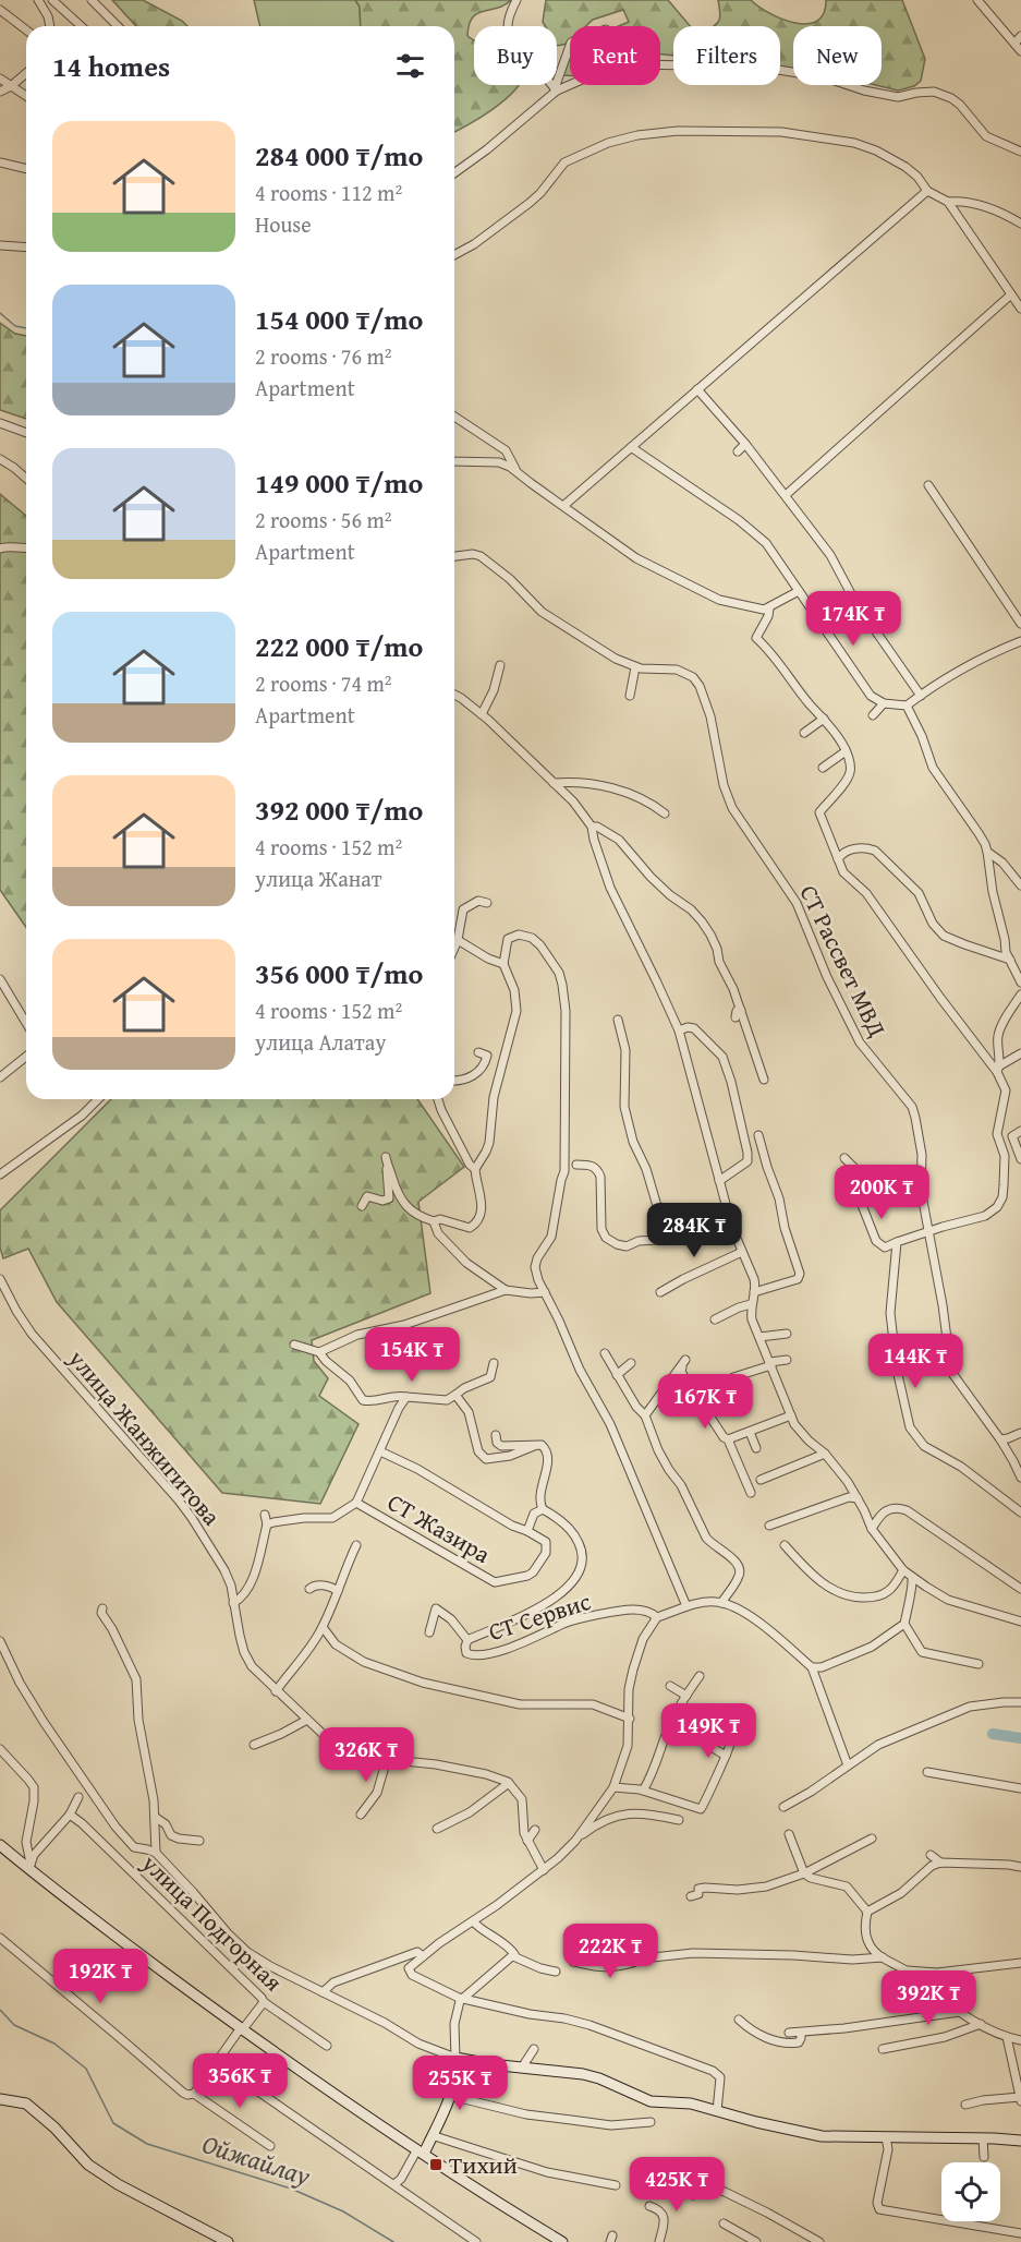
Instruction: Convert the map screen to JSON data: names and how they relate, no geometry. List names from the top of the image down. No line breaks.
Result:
{"streets":{"street":["СТ Рассвет МВД","улица Жанжигитова","СТ Жазира","СТ Сервис","улица Подгорная"]},"crossings":[["СТ Жазира","СТ Сервис"]],"water":["Ойжайлау"],"places":{"transit":["Тихий"]},"page":{"chip":["Buy","Rent","Filters","New"],"heading":"14 homes","list":[{"name":"284 000 ₸/mo","note":"4 rooms · 112 m² · House"},{"name":"154 000 ₸/mo","note":"2 rooms · 76 m² · Apartment"},{"name":"149 000 ₸/mo","note":"2 rooms · 56 m² · Apartment"},{"name":"222 000 ₸/mo","note":"2 rooms · 74 m² · Apartment"},{"name":"392 000 ₸/mo","note":"4 rooms · 152 m² · улица Жанат"},{"name":"356 000 ₸/mo","note":"4 rooms · 152 m² · улица Алатау"}],"price":["174K ₸","200K ₸","284K ₸","154K ₸","144K ₸","167K ₸","149K ₸","326K ₸","222K ₸","192K ₸","392K ₸","356K ₸","255K ₸","425K ₸"]}}
